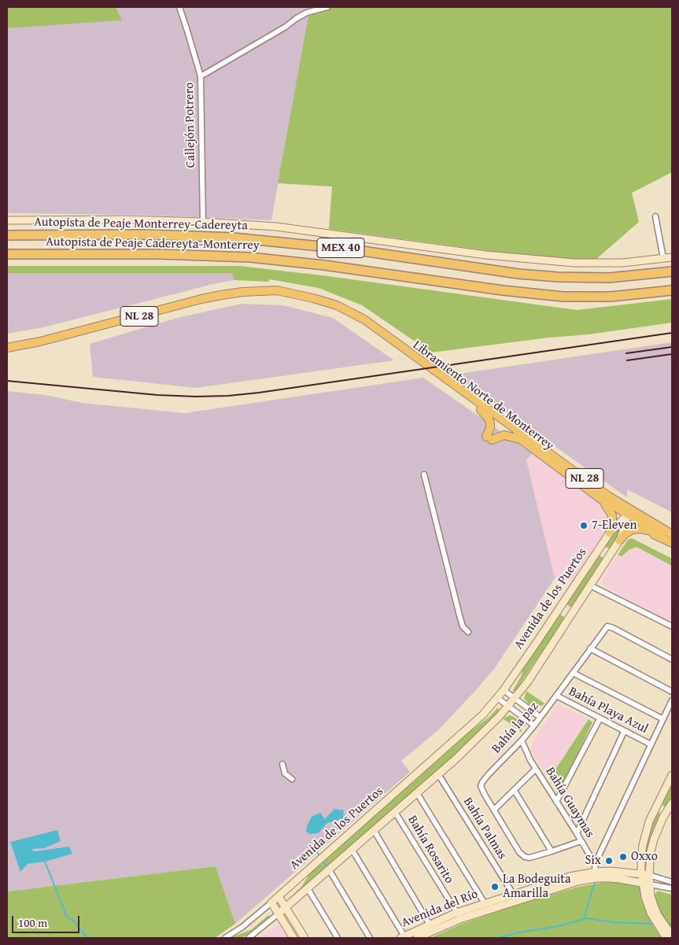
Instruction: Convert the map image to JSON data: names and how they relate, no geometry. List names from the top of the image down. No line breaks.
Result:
{"streets":{"highway":["Autopista de Peaje Monterrey-Cadereyta","Autopista de Peaje Cadereyta-Monterrey","MEX 40"],"main road":["NL 28","Libramiento Norte de Monterrey"],"street":["Callejón Potrero","Avenida de los Puertos","Bahía Playa Azul","Bahía la paz","Bahía Guaymas","Bahía Palmas","Bahía Rosarito","Avenida del Río"]},"crossings":[["Libramiento Norte de Monterrey","Avenida de los Puertos"],["Avenida de los Puertos","Bahía Palmas"],["Avenida de los Puertos","Bahía Rosarito"],["Bahía Playa Azul","Bahía la paz"],["Bahía la paz","Bahía Guaymas"],["Bahía Guaymas","Avenida del Río"],["Bahía Palmas","Avenida del Río"],["Bahía Rosarito","Avenida del Río"]],"places":["7-Eleven","Oxxo","Six","La Bodeguita Amarilla"],"scale_bar":"100 m"}
